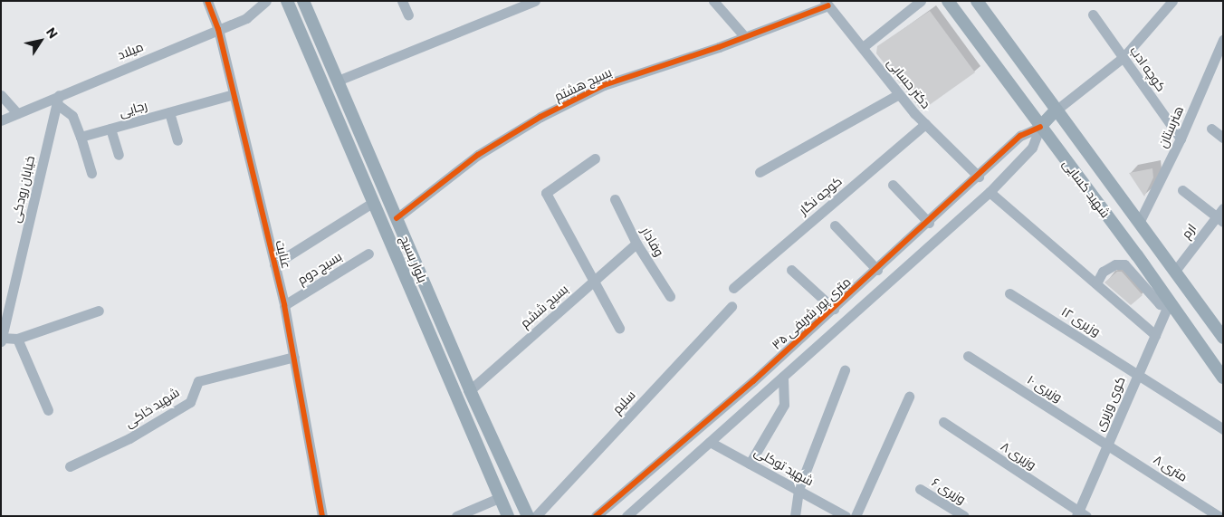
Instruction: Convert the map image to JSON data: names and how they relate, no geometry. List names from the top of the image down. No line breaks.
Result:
{"streets":{"main road":["شهید کسایی","بلوار بسیج"],"street":["میلاد","کوچه ادب","دکتر حسابی","بسیج هشتم","رجایی","هنرستان","خیابان رودکی","کوچه نگار","ارم","وفادار","عنایت","بسيج دوم","بسیج ششم","۳۵ متری پور شریفی","وزيری ۱۲","وزیری ۱۰","سلیم","کوی وزیری","شهید خاکی","وزیری ۸","شهید توکلی","متری ۸","وزیری ۶"]},"crossings":[["میلاد","خیابان رودکی"],["میلاد","عنایت"],["کوچه ادب","هنرستان"],["دکتر حسابی","بسیج هشتم"],["دکتر حسابی","کوچه نگار"],["دکتر حسابی","۳۵ متری پور شریفی"],["بسیج هشتم","بلوار بسیج"],["رجایی","عنایت"],["هنرستان","شهید کسایی"],["شهید کسایی","ارم"],["شهید کسایی","۳۵ متری پور شریفی"],["شهید کسایی","کوی وزیری"],["وفادار","بسیج ششم"],["عنایت","بسيج دوم"],["عنایت","شهید خاکی"],["بلوار بسیج","بسیج ششم"],["وزيری ۱۲","کوی وزیری"],["وزیری ۱۰","کوی وزیری"],["وزیری ۱۰","متری ۸"],["کوی وزیری","وزیری ۸"],["کوی وزیری","متری ۸"]],"north":"top right"}
